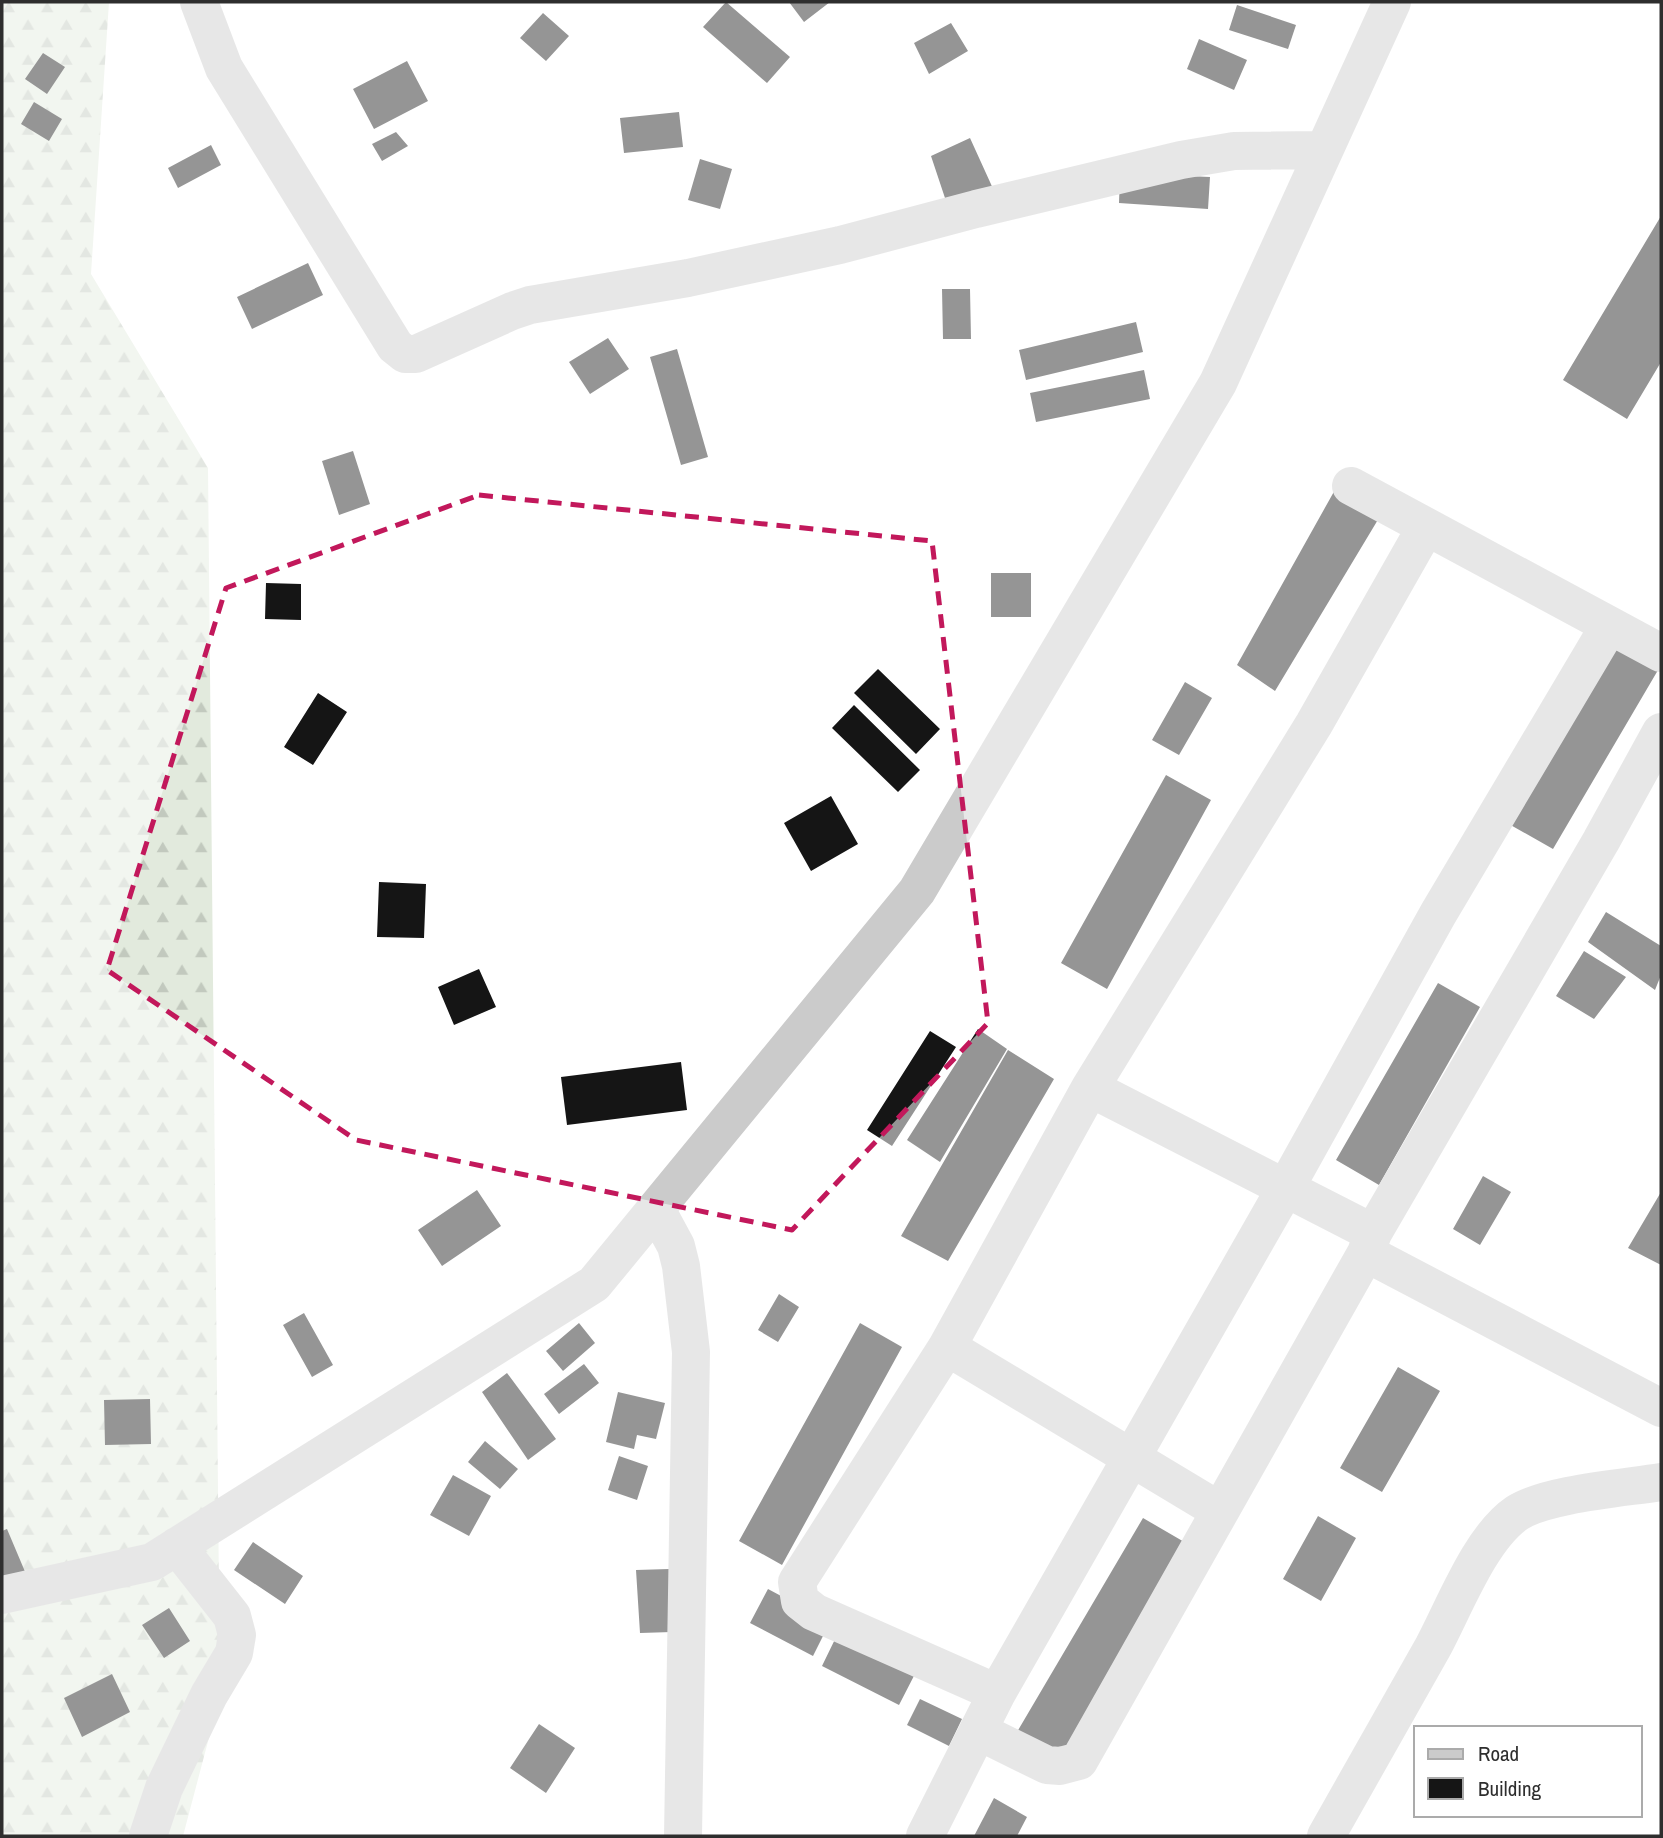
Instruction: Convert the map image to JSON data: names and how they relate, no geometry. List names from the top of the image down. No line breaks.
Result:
{"legend":["Road","Building"]}
